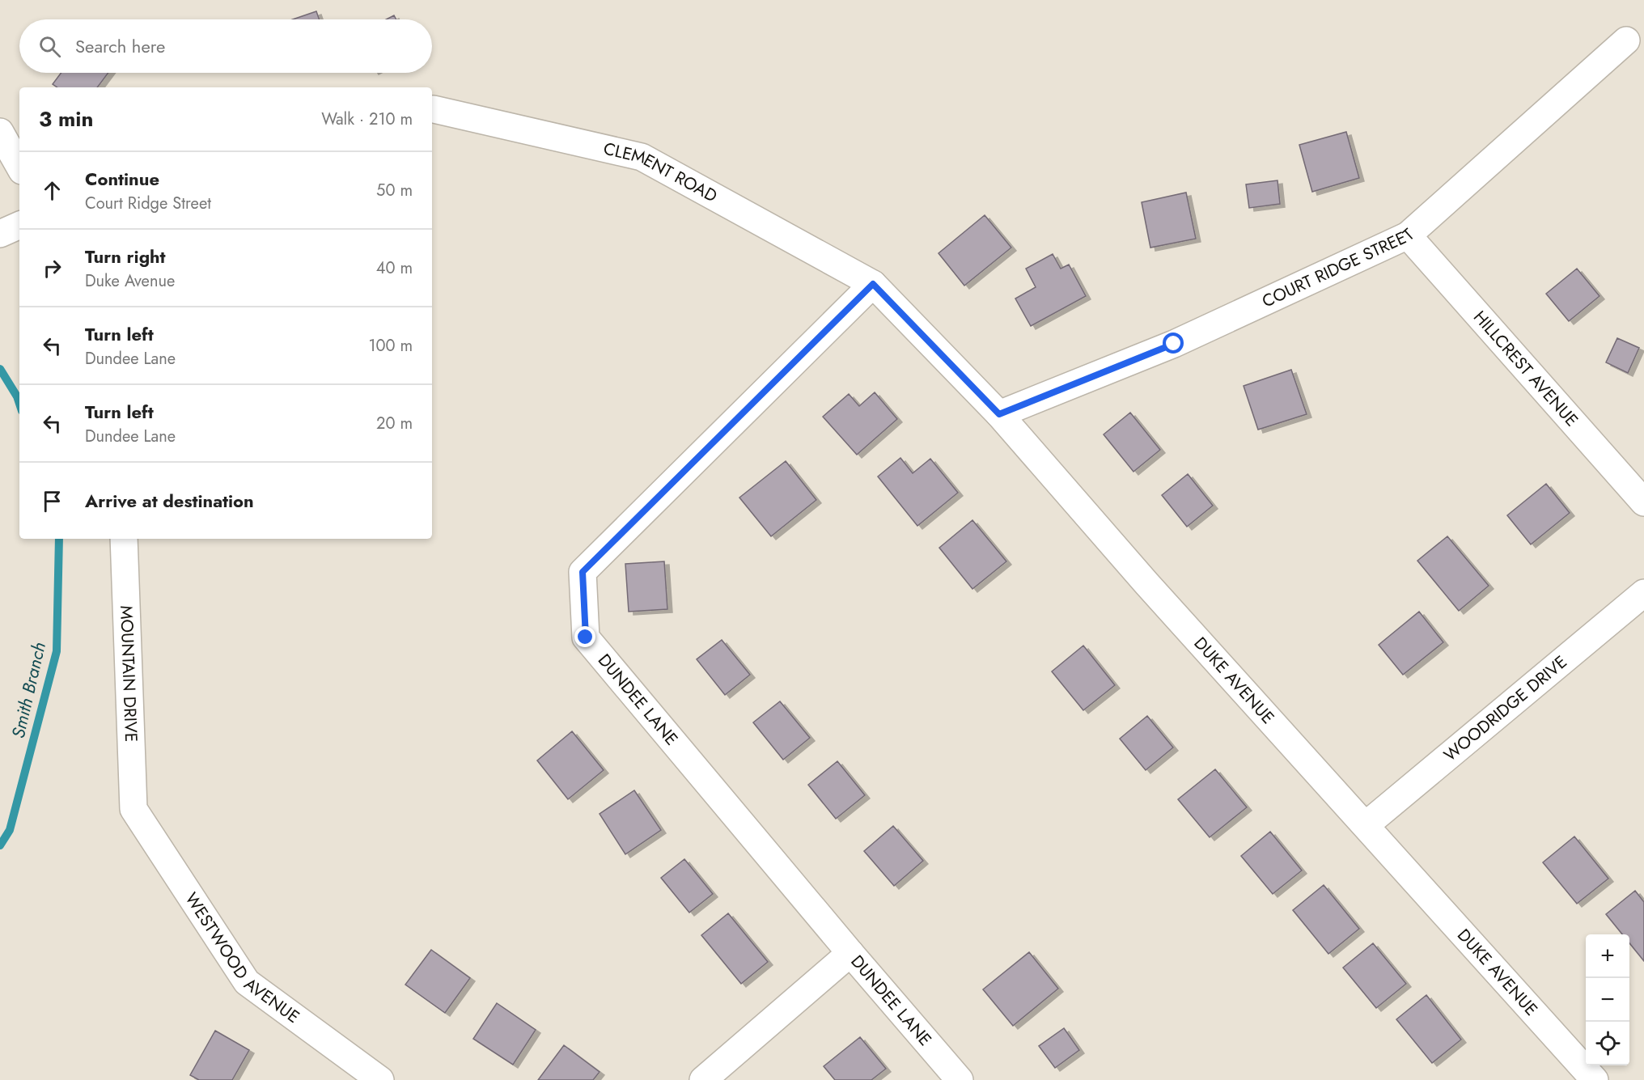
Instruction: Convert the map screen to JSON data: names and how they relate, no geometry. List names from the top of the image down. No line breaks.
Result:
{"streets":{"street":["CLEMENT ROAD","COURT RIDGE STREET","HILLCREST AVENUE","MOUNTAIN DRIVE","DUKE AVENUE","DUNDEE LANE","WOODRIDGE DRIVE","WESTWOOD AVENUE"]},"crossings":[["CLEMENT ROAD","DUKE AVENUE"],["CLEMENT ROAD","DUNDEE LANE"],["COURT RIDGE STREET","HILLCREST AVENUE"],["COURT RIDGE STREET","DUKE AVENUE"],["MOUNTAIN DRIVE","WESTWOOD AVENUE"],["DUKE AVENUE","DUNDEE LANE"],["DUKE AVENUE","WOODRIDGE DRIVE"]],"water":["Smith Branch"],"page":{"search":"Search here","heading":["3 min","Walk · 210 m"],"list":[["Continue","Court Ridge Street","50 m"],["Turn right","Duke Avenue","40 m"],["Turn left","Dundee Lane","100 m"],["Turn left","Dundee Lane","20 m"],"Arrive at destination"],"map_buttons":["+","−"]}}
